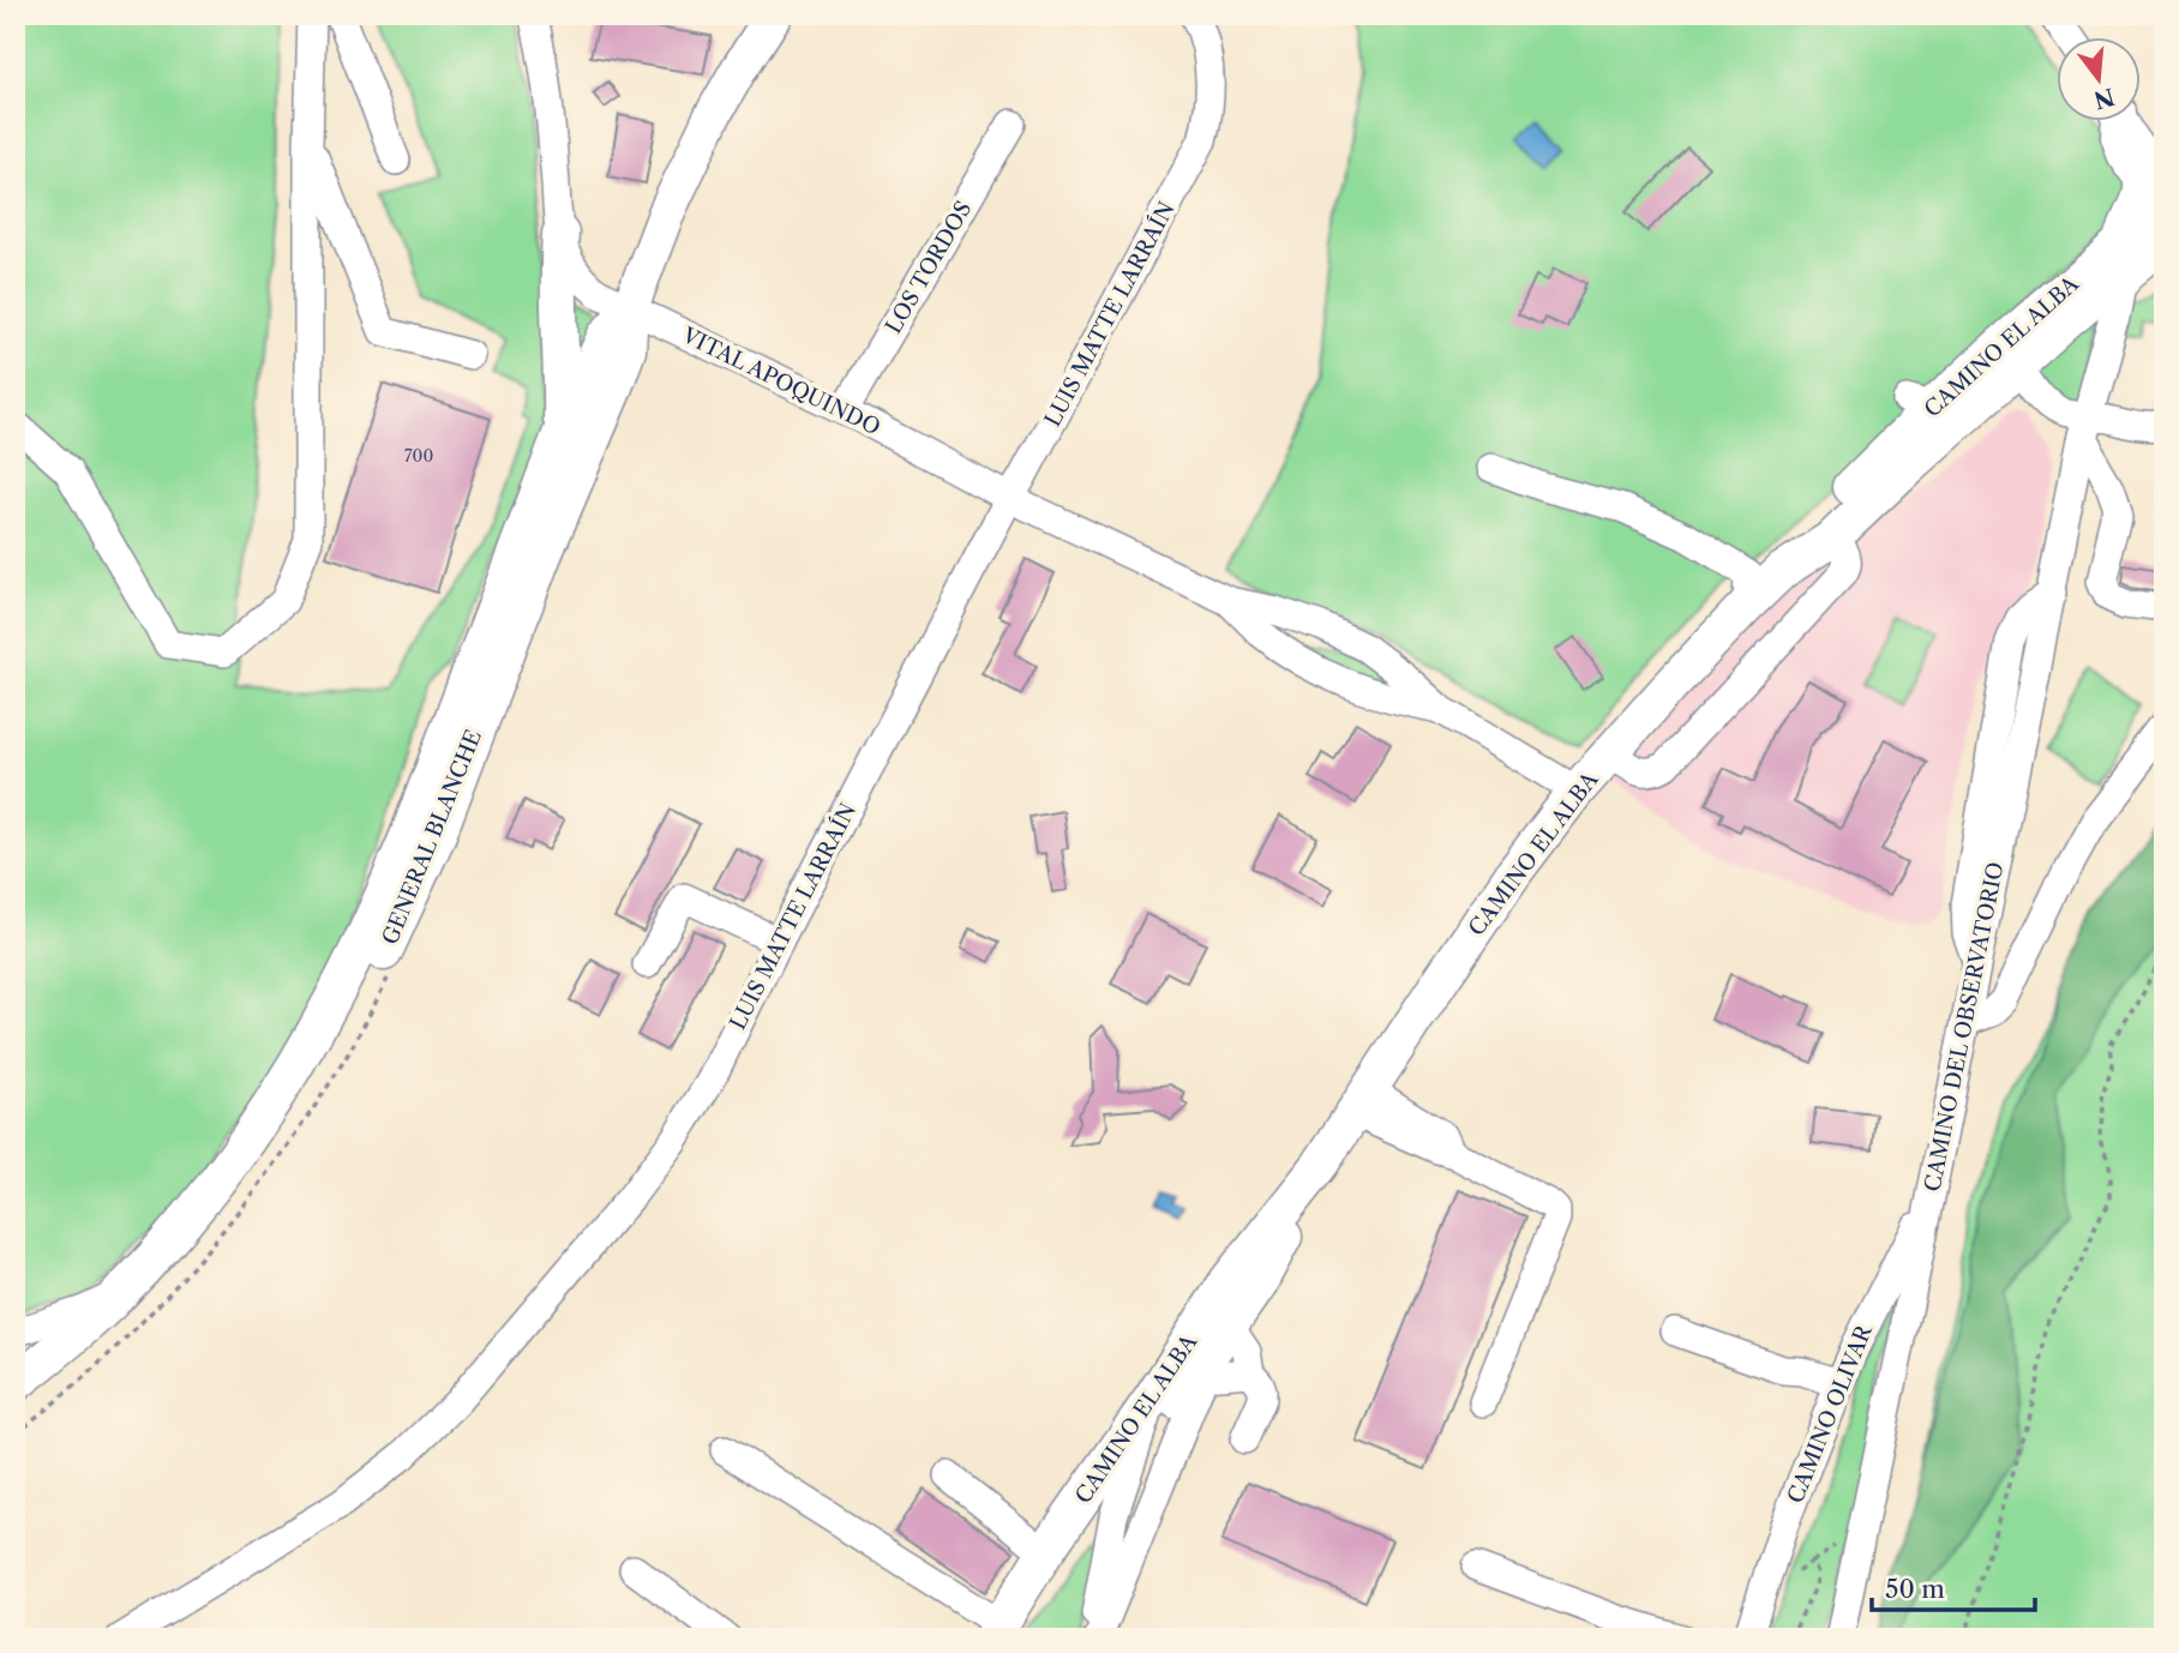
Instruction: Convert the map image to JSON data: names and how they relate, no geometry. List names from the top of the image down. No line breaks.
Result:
{"streets":{"main road":["CAMINO EL ALBA","GENERAL BLANCHE"],"street":["LOS TORDOS","LUIS MATTE LARRAÍN","VITAL APOQUINDO","CAMINO DEL OBSERVATORIO","CAMINO OLIVAR"]},"crossings":[["LOS TORDOS","VITAL APOQUINDO"],["LUIS MATTE LARRAÍN","VITAL APOQUINDO"],["CAMINO EL ALBA","VITAL APOQUINDO"],["CAMINO EL ALBA","CAMINO DEL OBSERVATORIO"],["VITAL APOQUINDO","GENERAL BLANCHE"],["CAMINO DEL OBSERVATORIO","CAMINO OLIVAR"]],"house_numbers":["700"],"scale_bar":"50 m","north":"bottom"}
